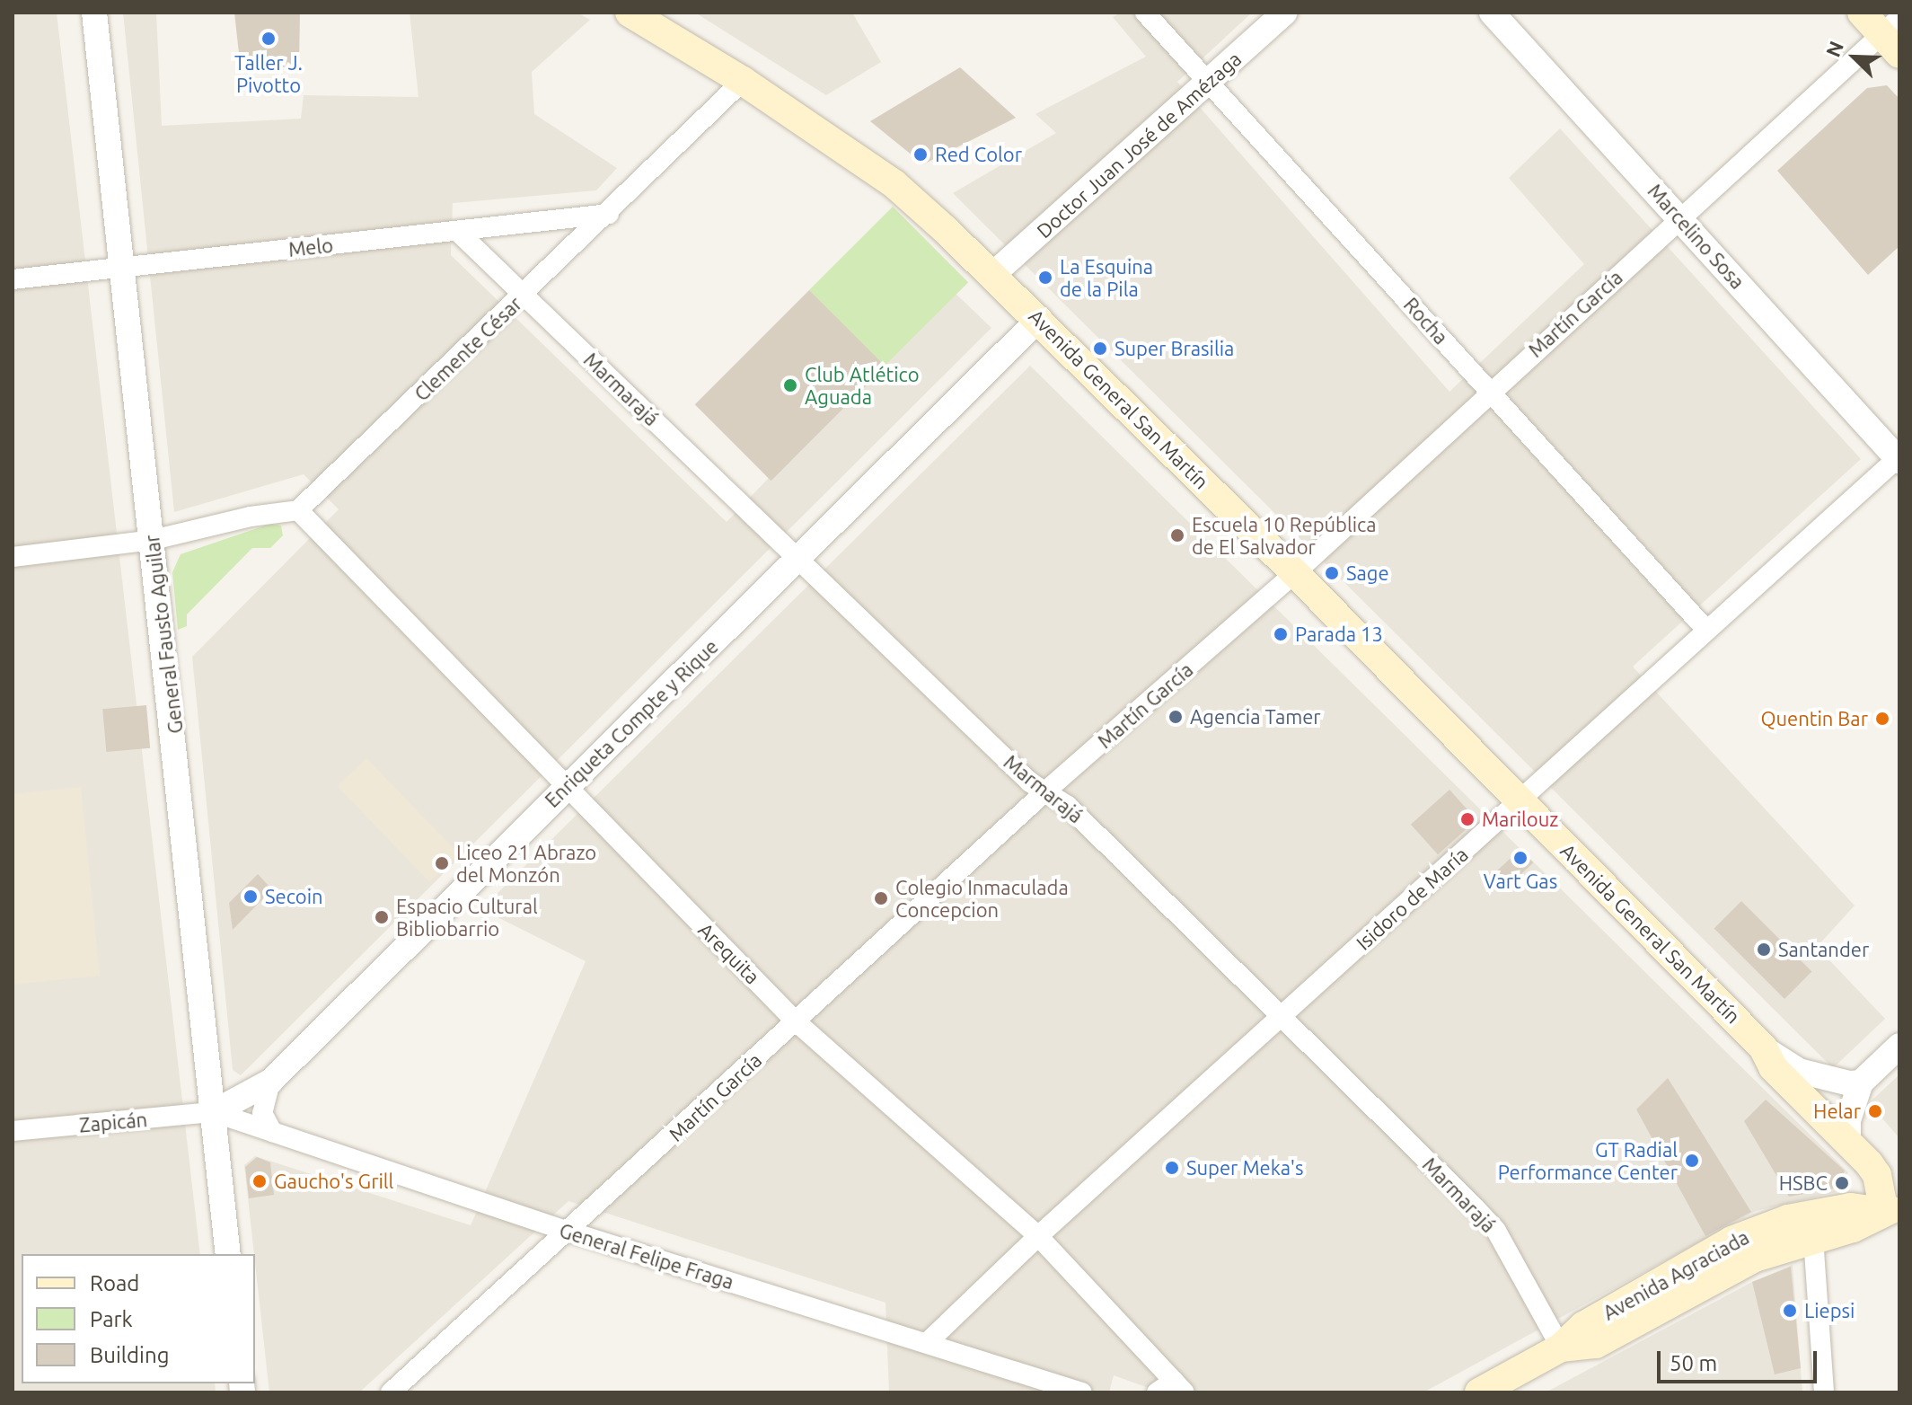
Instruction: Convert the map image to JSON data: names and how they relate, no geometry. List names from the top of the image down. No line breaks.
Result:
{"streets":{"main road":["Avenida General San Martín","Avenida Agraciada"],"street":["Doctor Juan José de Amézaga","Marcelino Sosa","Melo","Martín García","Rocha","Clemente César","Marmarajá","General Fausto Aguilar","Enriqueta Compte y Rique","Isidoro de María","Arequita","Zapicán","General Felipe Fraga"]},"crossings":[["Doctor Juan José de Amézaga","Rocha"],["Doctor Juan José de Amézaga","Avenida General San Martín"],["Marcelino Sosa","Martín García"],["Marcelino Sosa","Isidoro de María"],["Melo","Clemente César"],["Melo","Marmarajá"],["Melo","General Fausto Aguilar"],["Martín García","Rocha"],["Martín García","Marmarajá"],["Martín García","Avenida General San Martín"],["Martín García","Arequita"],["Martín García","General Felipe Fraga"],["Rocha","Isidoro de María"],["Clemente César","Marmarajá"],["Clemente César","Avenida General San Martín"],["Clemente César","Arequita"],["Marmarajá","Enriqueta Compte y Rique"],["Marmarajá","Isidoro de María"],["Marmarajá","Avenida Agraciada"],["Avenida General San Martín","Enriqueta Compte y Rique"],["Avenida General San Martín","Isidoro de María"],["Avenida General San Martín","Avenida Agraciada"],["General Fausto Aguilar","Enriqueta Compte y Rique"],["General Fausto Aguilar","Zapicán"],["General Fausto Aguilar","General Felipe Fraga"],["Enriqueta Compte y Rique","Arequita"],["Enriqueta Compte y Rique","Zapicán"],["Enriqueta Compte y Rique","General Felipe Fraga"],["Isidoro de María","Arequita"],["Isidoro de María","General Felipe Fraga"],["Zapicán","General Felipe Fraga"]],"places":["Taller J. Pivotto","Red Color","La Esquina de la Pila","Super Brasilia","Club Atlético Aguada","Escuela 10 República de El Salvador","Sage","Parada 13","Agencia Tamer","Quentin Bar","Marilouz","Vart Gas","Liceo 21 Abrazo del Monzón","Secoin","Colegio Inmaculada Concepcion","Espacio Cultural Bibliobarrio","Santander","Helar","GT Radial Performance Center","Super Meka's","Gaucho's Grill","HSBC","Liepsi"],"legend":["Road","Park","Building"],"scale_bar":"50 m","north":"top left"}
